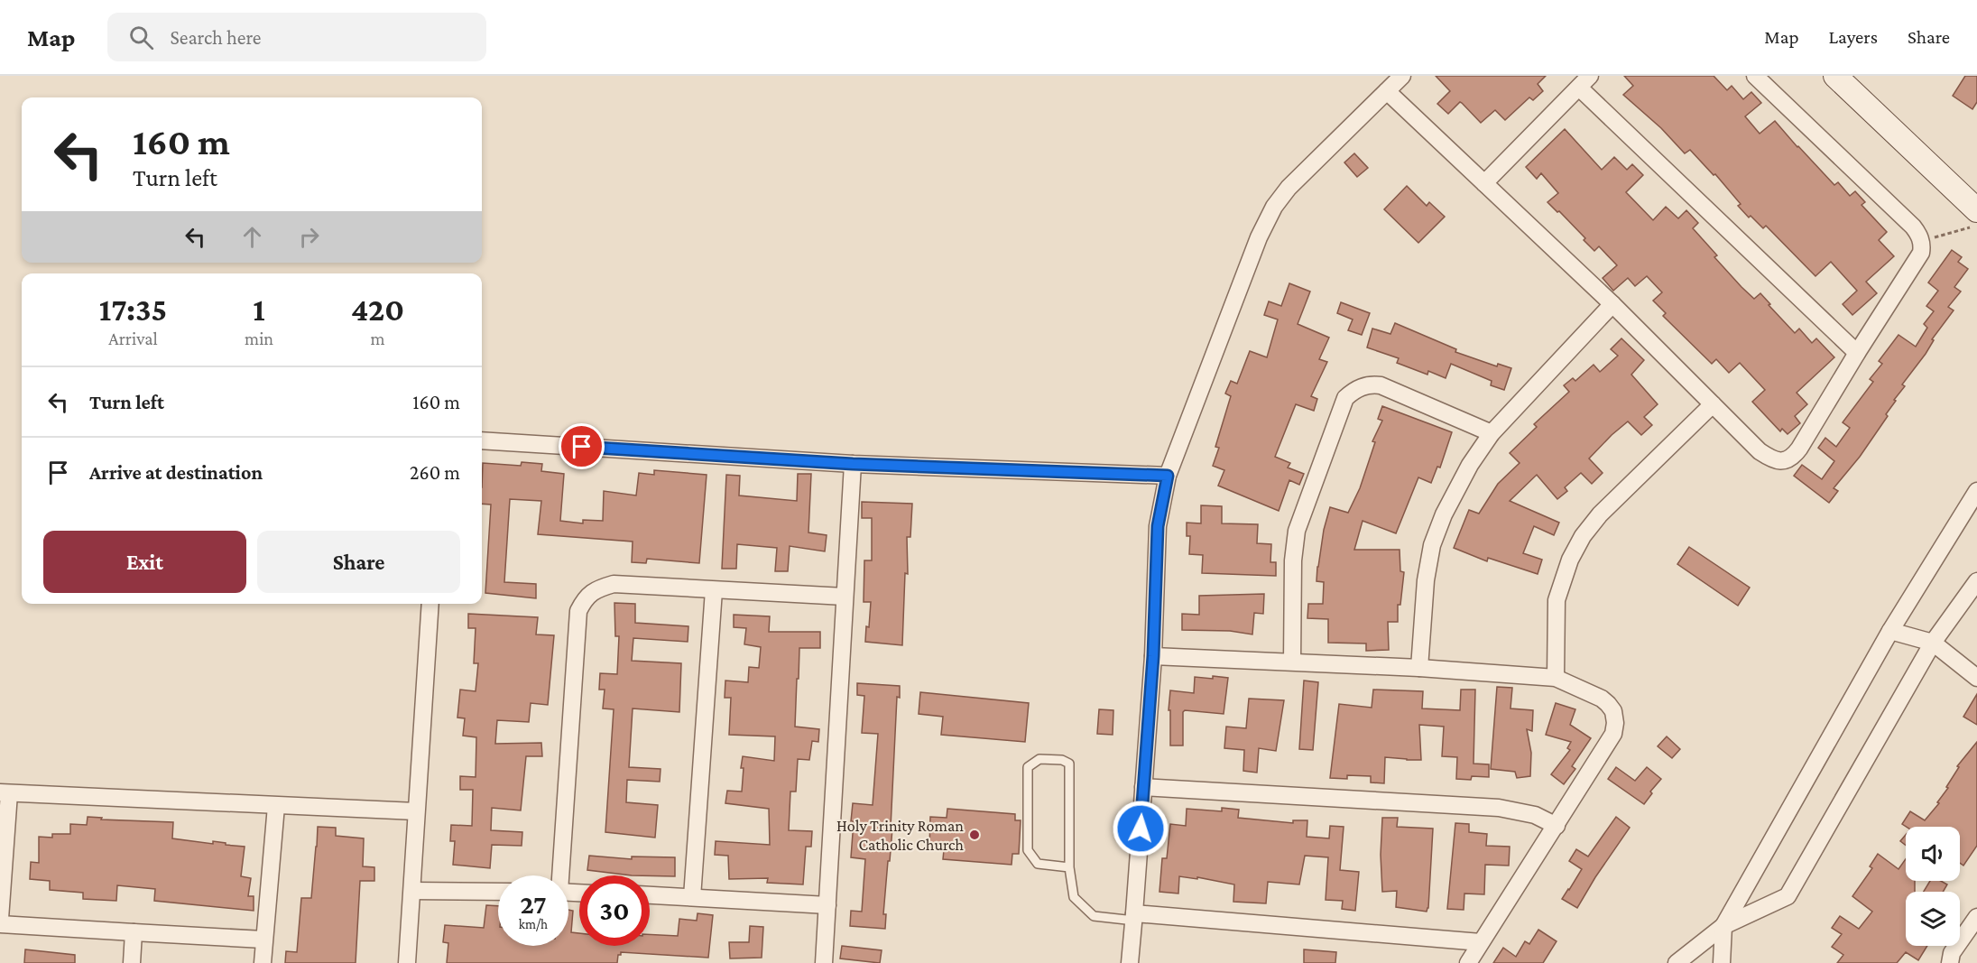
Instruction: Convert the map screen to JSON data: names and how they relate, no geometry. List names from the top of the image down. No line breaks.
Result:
{"places":["Holy Trinity Roman Catholic Church"],"page":{"header":"Map","search":"Search here","nav":["Map","Layers","Share"],"turn":["160 m","Turn left"],"eta":["17:35","Arrival","1","min","420","m"],"list":[{"name":"Turn left","value":"160 m"},{"name":"Arrive at destination","value":"260 m"}],"buttons":["Exit","Share"],"speed":"27 km/h","limit":"30"}}
